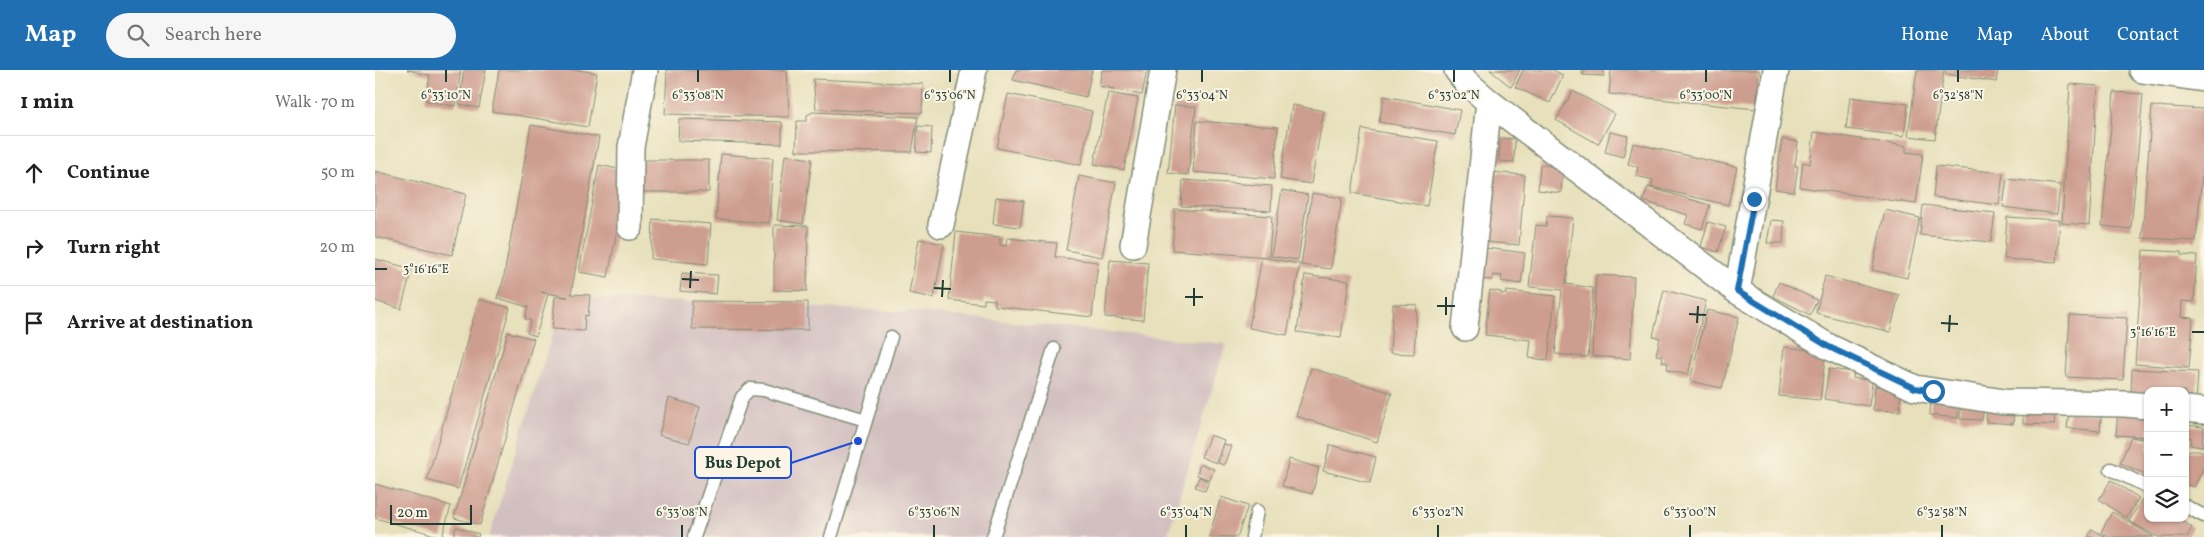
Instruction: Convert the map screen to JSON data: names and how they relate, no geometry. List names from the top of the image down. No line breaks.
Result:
{"places":["Bus Depot"],"scale_bar":"20 m","page":{"header":"Map","search":"Search here","nav":["Home","Map","About","Contact"],"heading":["1 min","Walk · 70 m"],"list":[["Continue","50 m"],["Turn right","20 m"],"Arrive at destination"],"map_buttons":["+","−"],"scale":"20 m"},"coordinates":["6°33'10\"N","6°33'08\"N","6°33'06\"N","6°33'04\"N","6°33'02\"N","6°33'00\"N","6°32'58\"N","3°16'16\"E"]}
